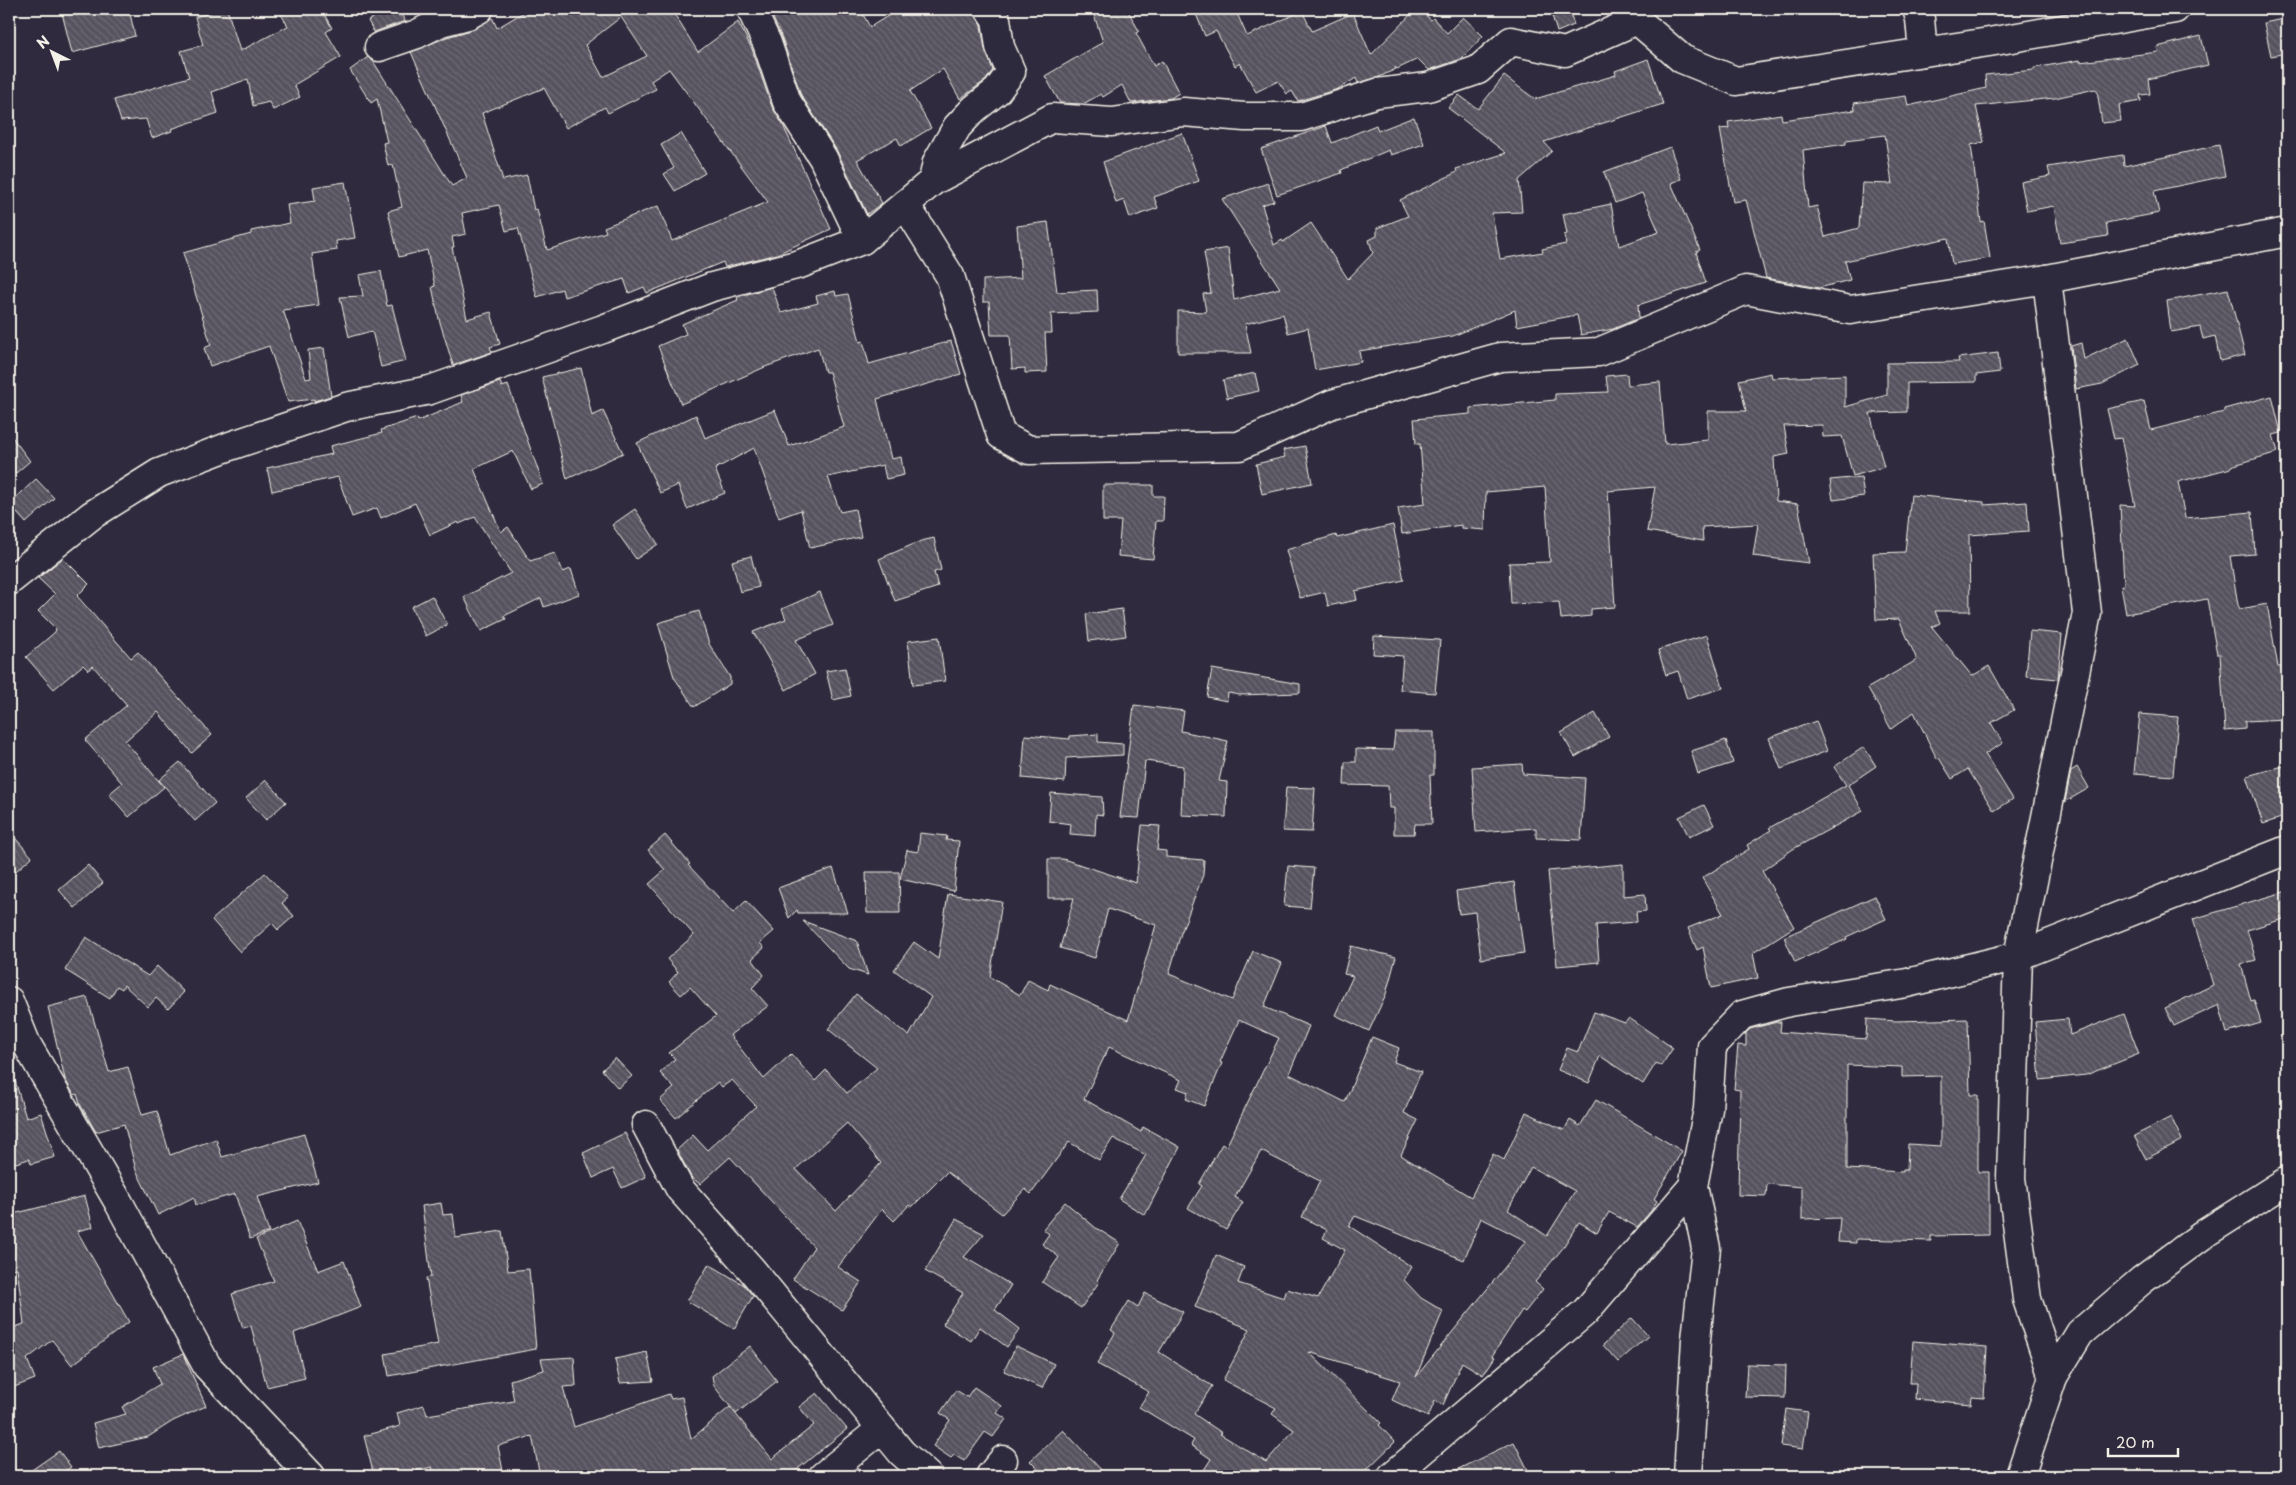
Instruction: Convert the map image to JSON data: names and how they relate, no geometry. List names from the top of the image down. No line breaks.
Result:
{"scale_bar":"20 m","north":"top left"}
